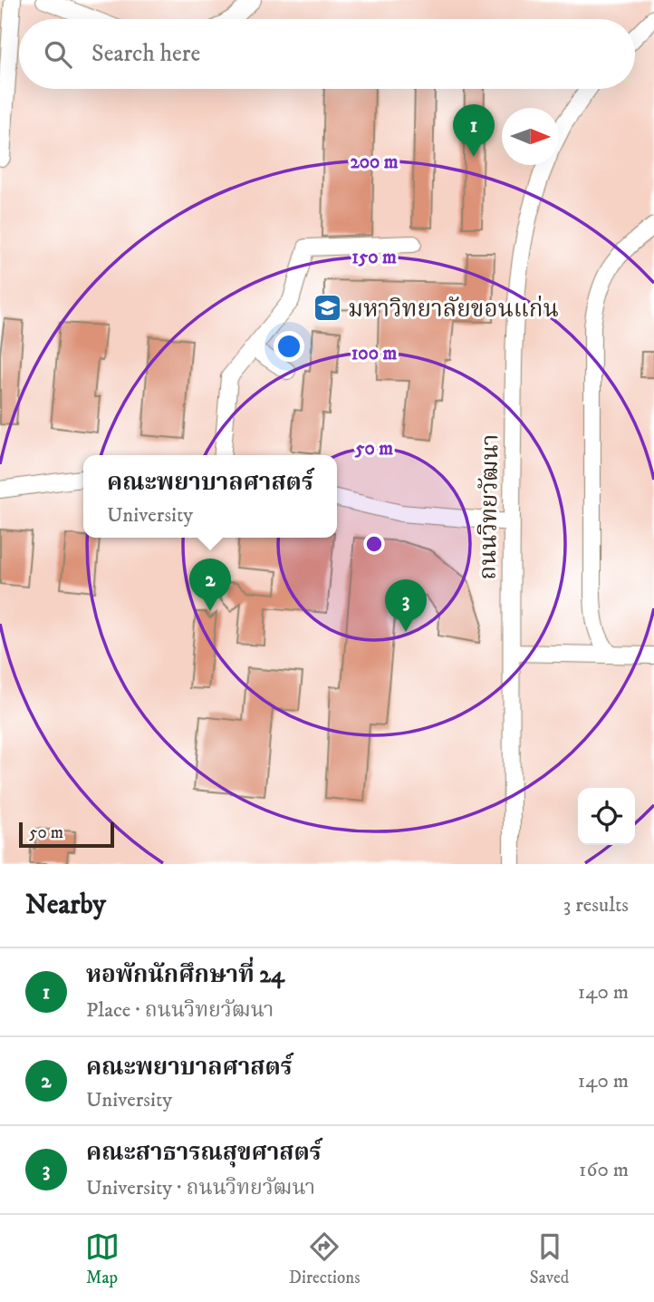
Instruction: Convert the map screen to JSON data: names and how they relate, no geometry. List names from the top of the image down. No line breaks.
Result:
{"streets":{"street":["ถนนวิทยวัฒนา"]},"places":{"school or university":["มหาวิทยาลัยขอนแก่น"]},"scale_bar":"50 m","north":"right","page":{"search":"Search here","pins":["1","2","3"],"popup":["คณะพยาบาลศาสตร์","University"],"scale":"50 m","heading":["Nearby","3 results"],"list":[{"mark":"1","name":"หอพักนักศึกษาที่ 24","note":"Place · ถนนวิทยวัฒนา","value":"140 m"},{"mark":"2","name":"คณะพยาบาลศาสตร์","note":"University","value":"140 m"},{"mark":"3","name":"คณะสาธารณสุขศาสตร์","note":"University · ถนนวิทยวัฒนา","value":"160 m"}],"nav":["Map","Directions","Saved"]},"rings":["200 m","150 m","100 m","50 m"]}
